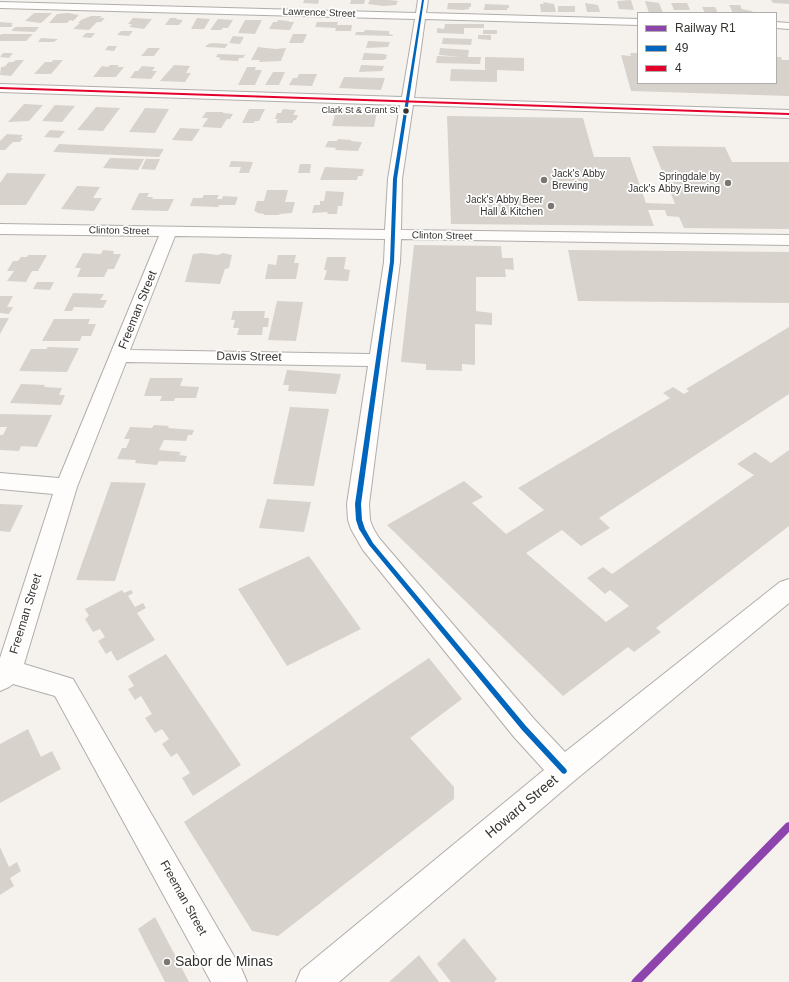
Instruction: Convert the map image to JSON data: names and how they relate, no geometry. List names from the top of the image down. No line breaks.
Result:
{"streets":{"street":["Lawrence Street","Clinton Street","Freeman Street","Davis Street","Howard Street"]},"crossings":[["Clinton Street","Freeman Street"],["Freeman Street","Davis Street"]],"places":["Clark St & Grant St","Jack's Abby Brewing","Springdale by Jack's Abby Brewing","Jack's Abby Beer Hall & Kitchen","Sabor de Minas"],"lines":["transit line 49","transit line 4","rail line R1"],"legend":["Railway R1","49","4"]}
